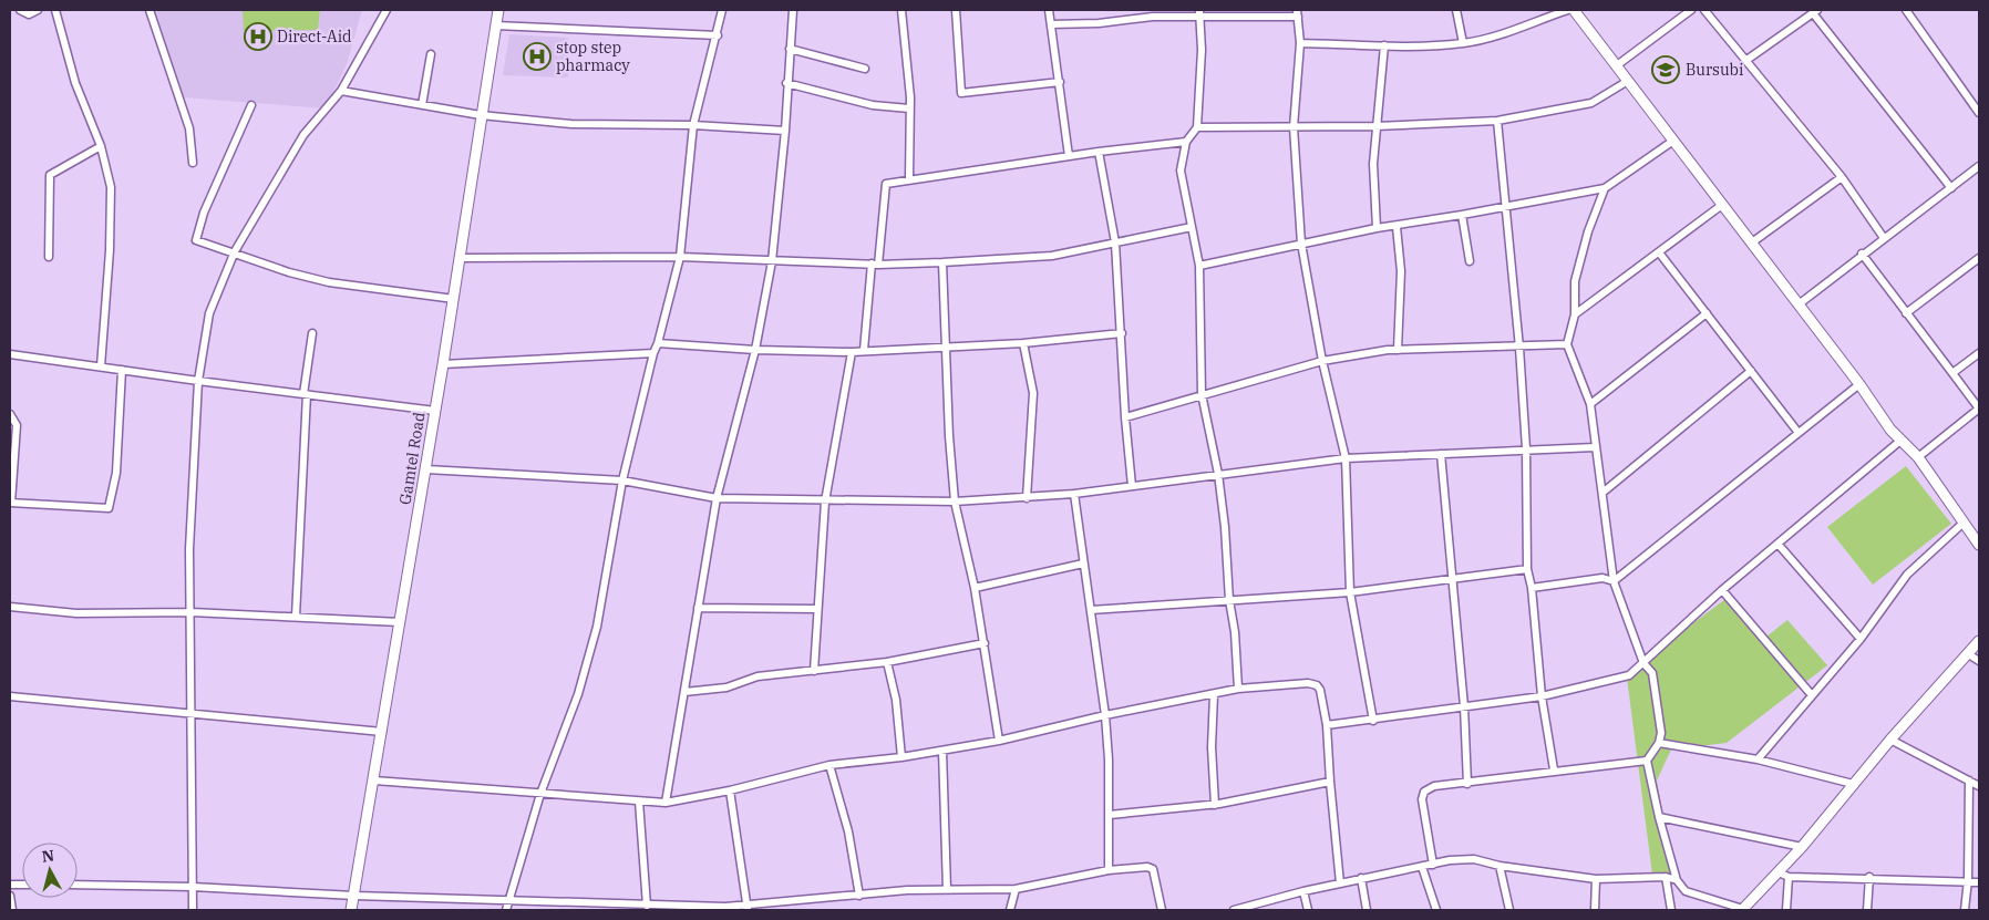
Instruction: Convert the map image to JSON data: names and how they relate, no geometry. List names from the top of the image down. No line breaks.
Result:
{"streets":{"street":["Gamtel Road"]},"places":{"hospital":["Direct-Aid","stop step pharmacy"],"school or university":["Bursubi"]},"north":"top"}
